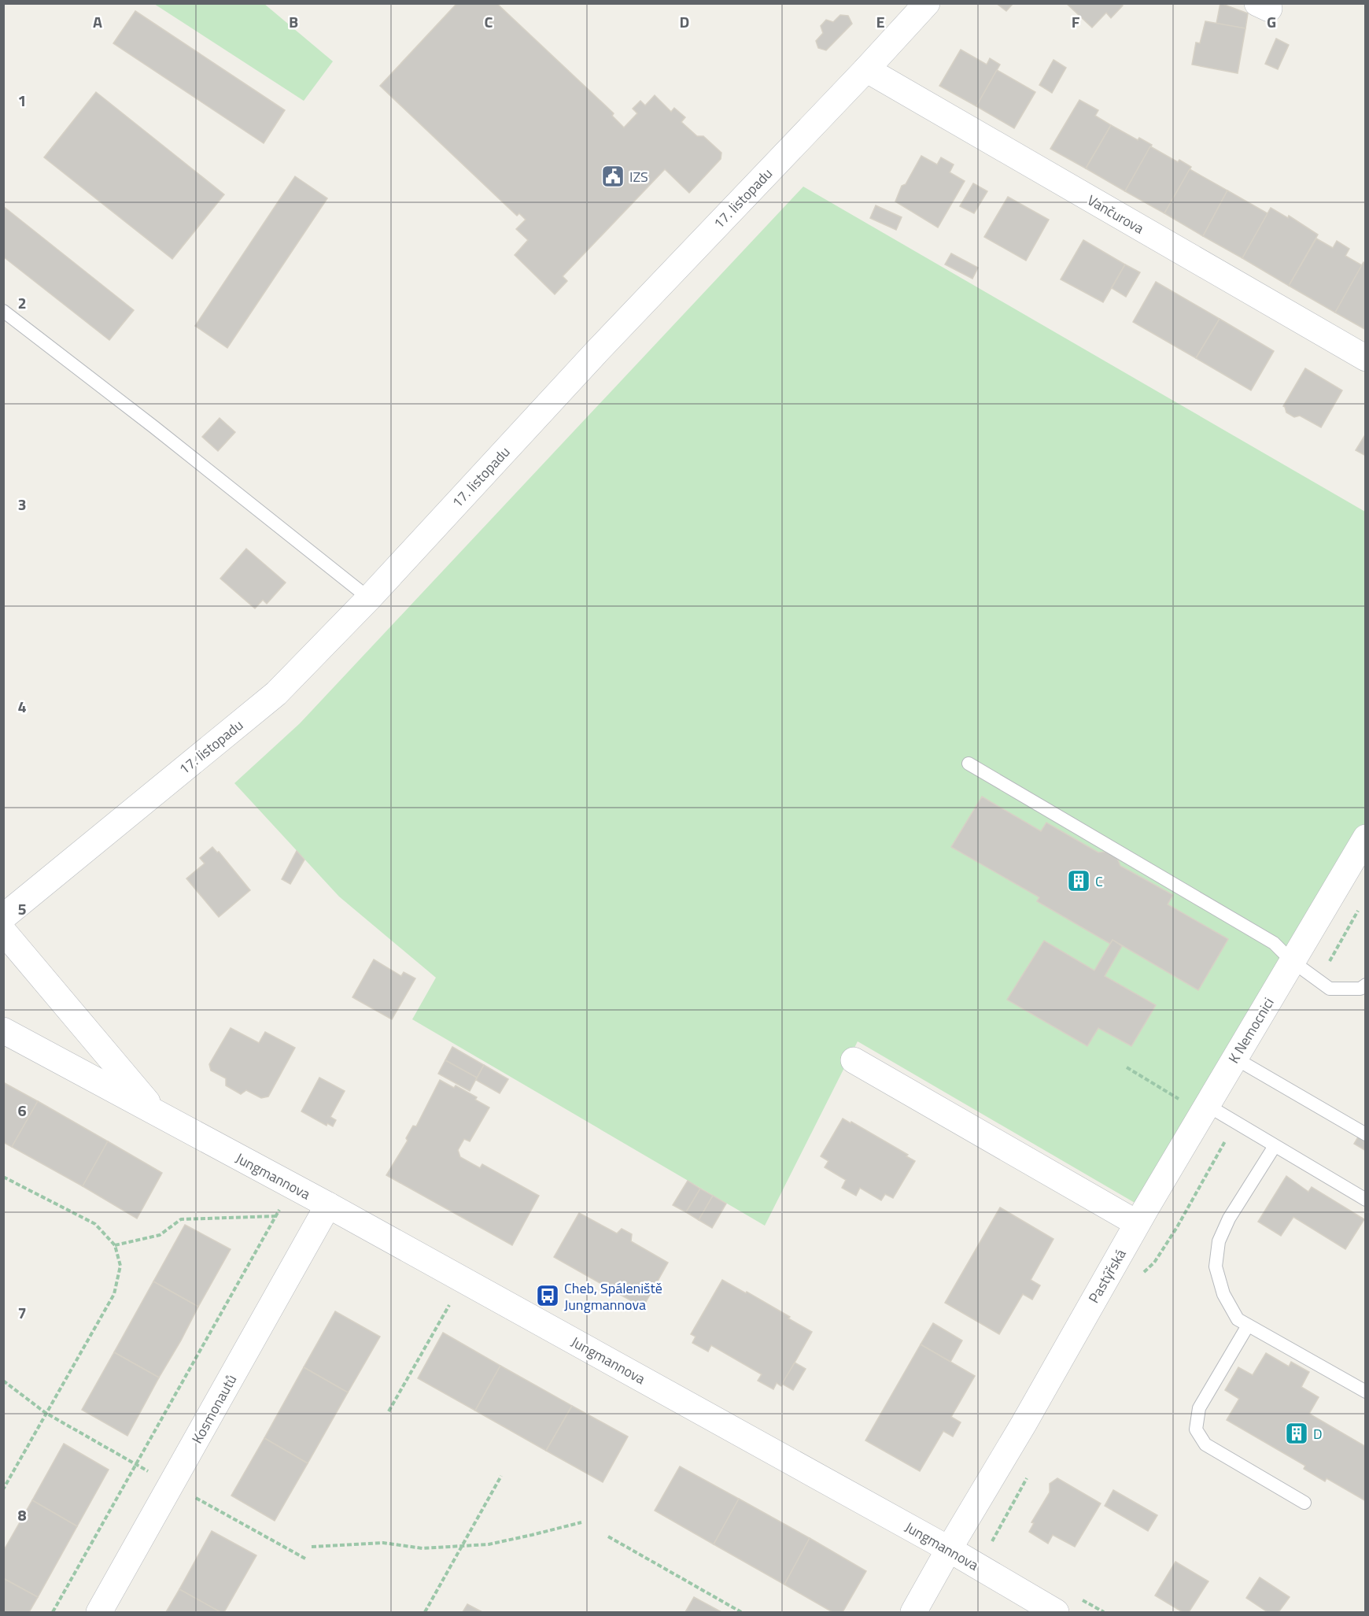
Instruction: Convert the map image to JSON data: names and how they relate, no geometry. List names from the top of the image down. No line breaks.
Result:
{"streets":{"street":["17. listopadu","Vančurova","K Nemocnici","Jungmannova","Pastýřská","Kosmonautů"]},"crossings":[["17. listopadu","Vančurova"],["K Nemocnici","Pastýřská"],["Jungmannova","Pastýřská"],["Jungmannova","Kosmonautů"]],"places":{"public building":["IZS"],"building":["C","D"],"bus stop":["Cheb, Spáleniště Jungmannova"]},"grid":{"columns":["A","B","C","D","E","F","G"],"rows":["1","2","3","4","5","6","7","8"]}}
